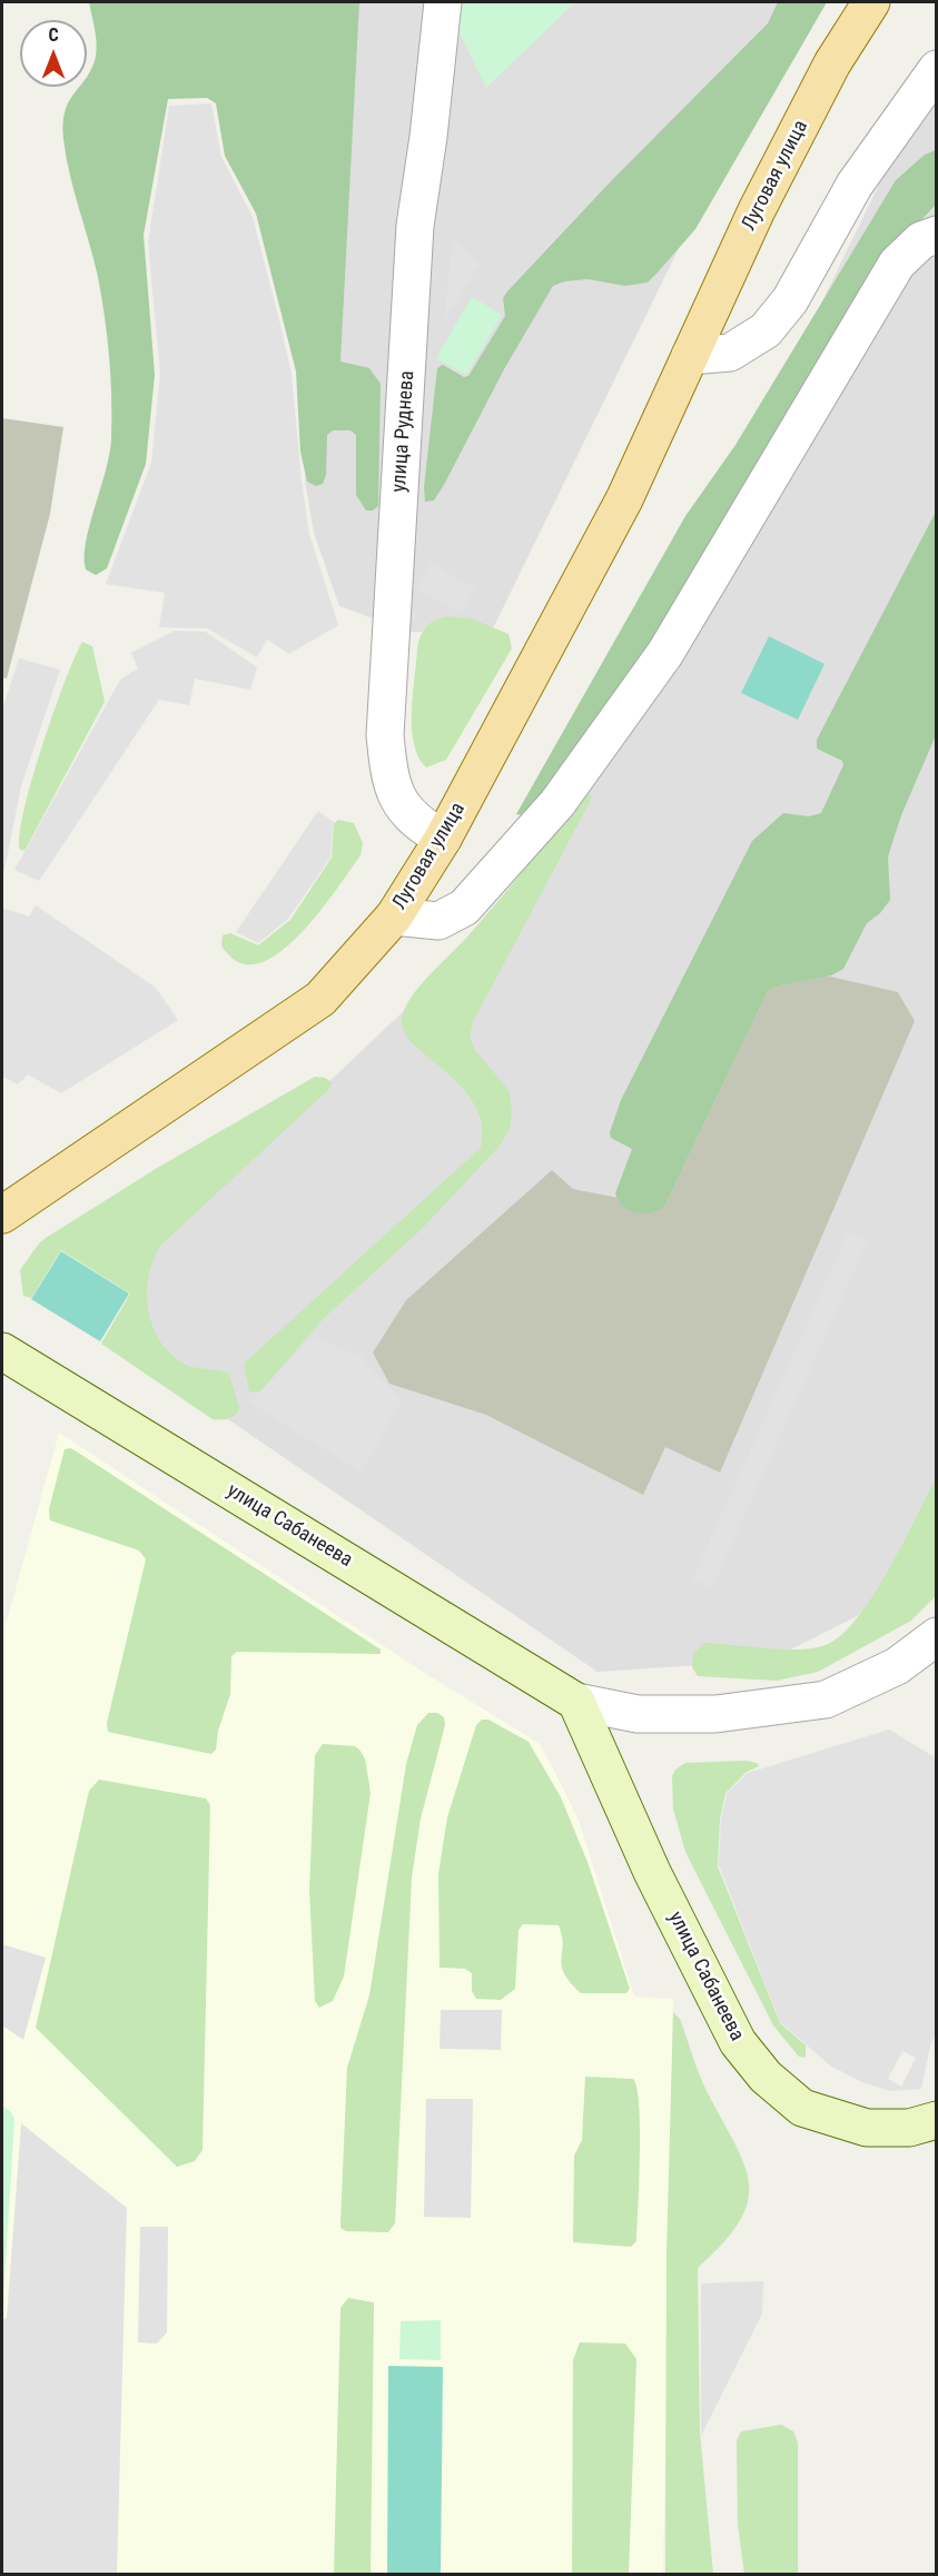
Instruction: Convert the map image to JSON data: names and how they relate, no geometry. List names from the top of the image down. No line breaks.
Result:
{"streets":{"main road":["Луговая улица"],"street":["улица Руднева","улица Сабанеева"]},"crossings":[["Луговая улица","улица Руднева"]],"north":"top"}
